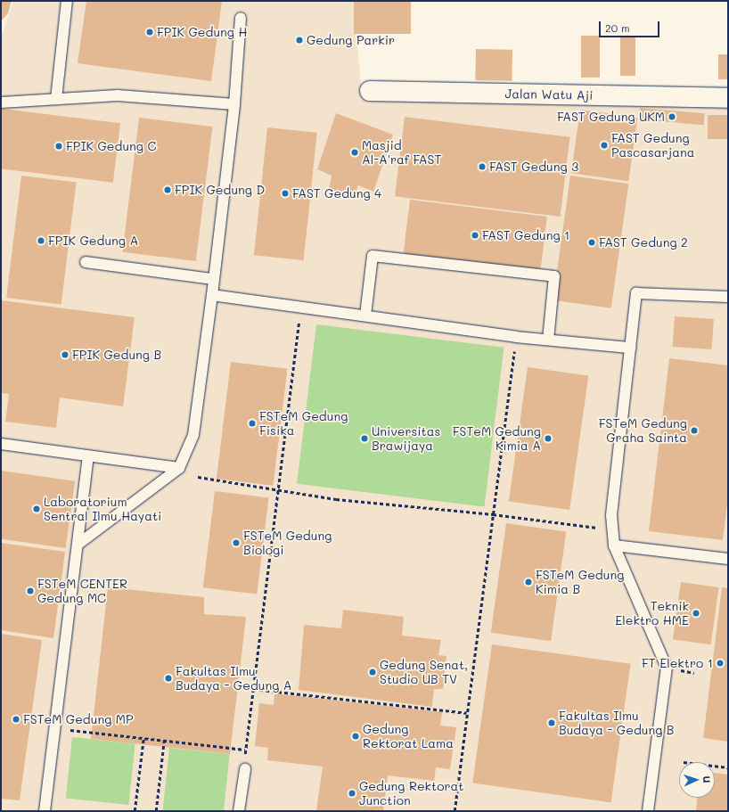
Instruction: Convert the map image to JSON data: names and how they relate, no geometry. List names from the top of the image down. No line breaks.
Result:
{"streets":{"street":["Jalan Watu Aji"]},"places":["FPIK Gedung H","Gedung Parkir","FAST Gedung UKM","FAST Gedung Pascasarjana","FPIK Gedung C","Masjid Al-A'raf FAST","FAST Gedung 3","FPIK Gedung D","FAST Gedung 4","FAST Gedung 1","FPIK Gedung A","FAST Gedung 2","FPIK Gedung B","FSTeM Gedung Fisika","FSTeM Gedung Graha Sainta","Universitas Brawijaya","FSTeM Gedung Kimia A","Laboratorium Sentral Ilmu Hayati","FSTeM Gedung Biologi","FSTeM Gedung Kimia B","FSTeM CENTER Gedung MC","Teknik Elektro HME","FT Elektro 1","Gedung Senat, Studio UB TV","Fakultas Ilmu Budaya - Gedung A","FSTeM Gedung MP","Fakultas Ilmu Budaya - Gedung B","Gedung Rektorat Lama","Gedung Rektorat Junction"],"scale_bar":"20 m","north":"right"}
